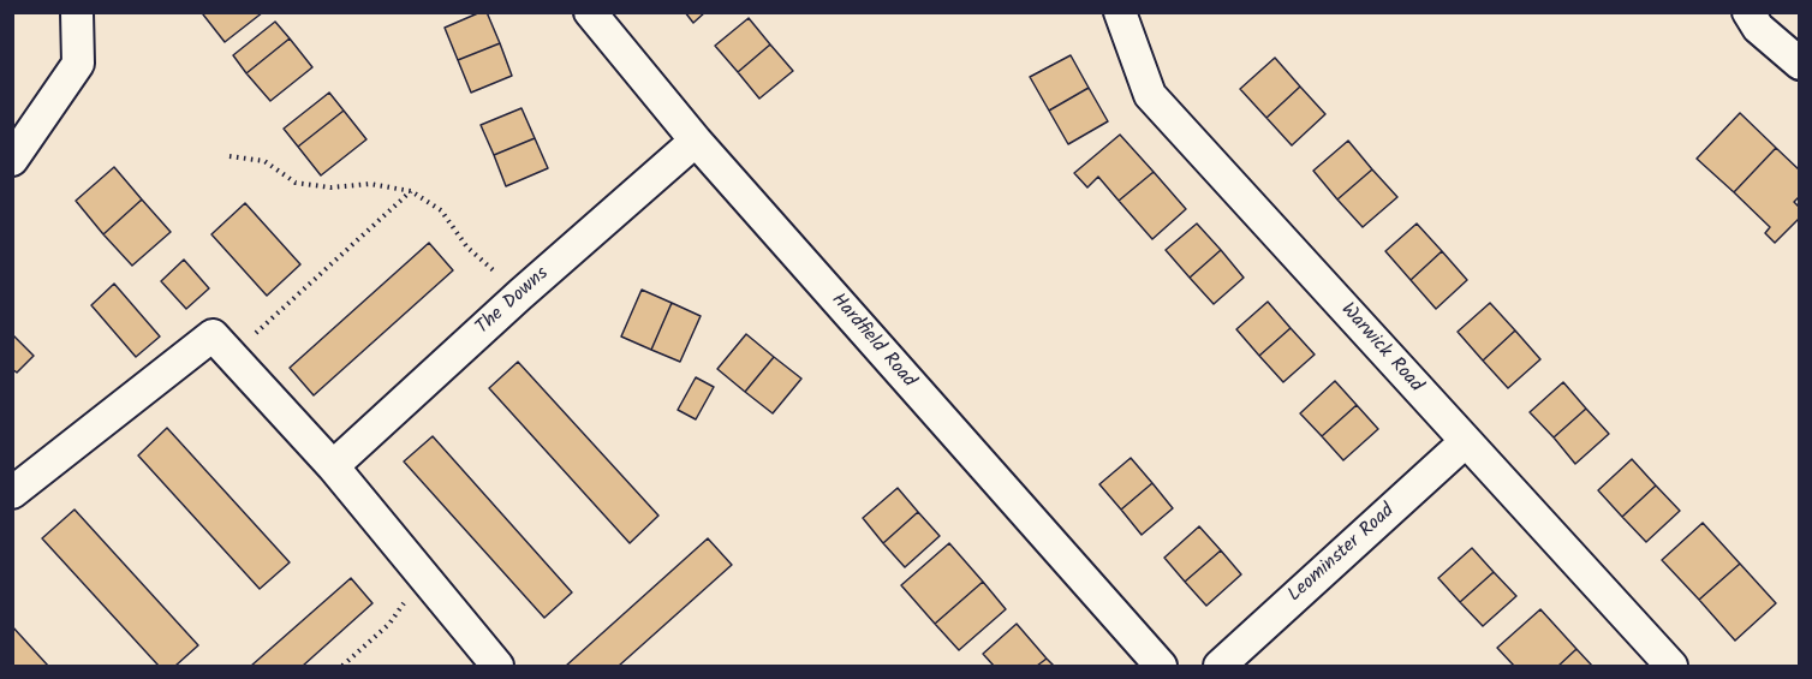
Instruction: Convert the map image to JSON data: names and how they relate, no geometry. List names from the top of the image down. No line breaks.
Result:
{"streets":{"street":["The Downs","Hardfield Road","Warwick Road","Leominster Road"]},"crossings":[["The Downs","Hardfield Road"],["Warwick Road","Leominster Road"]]}
